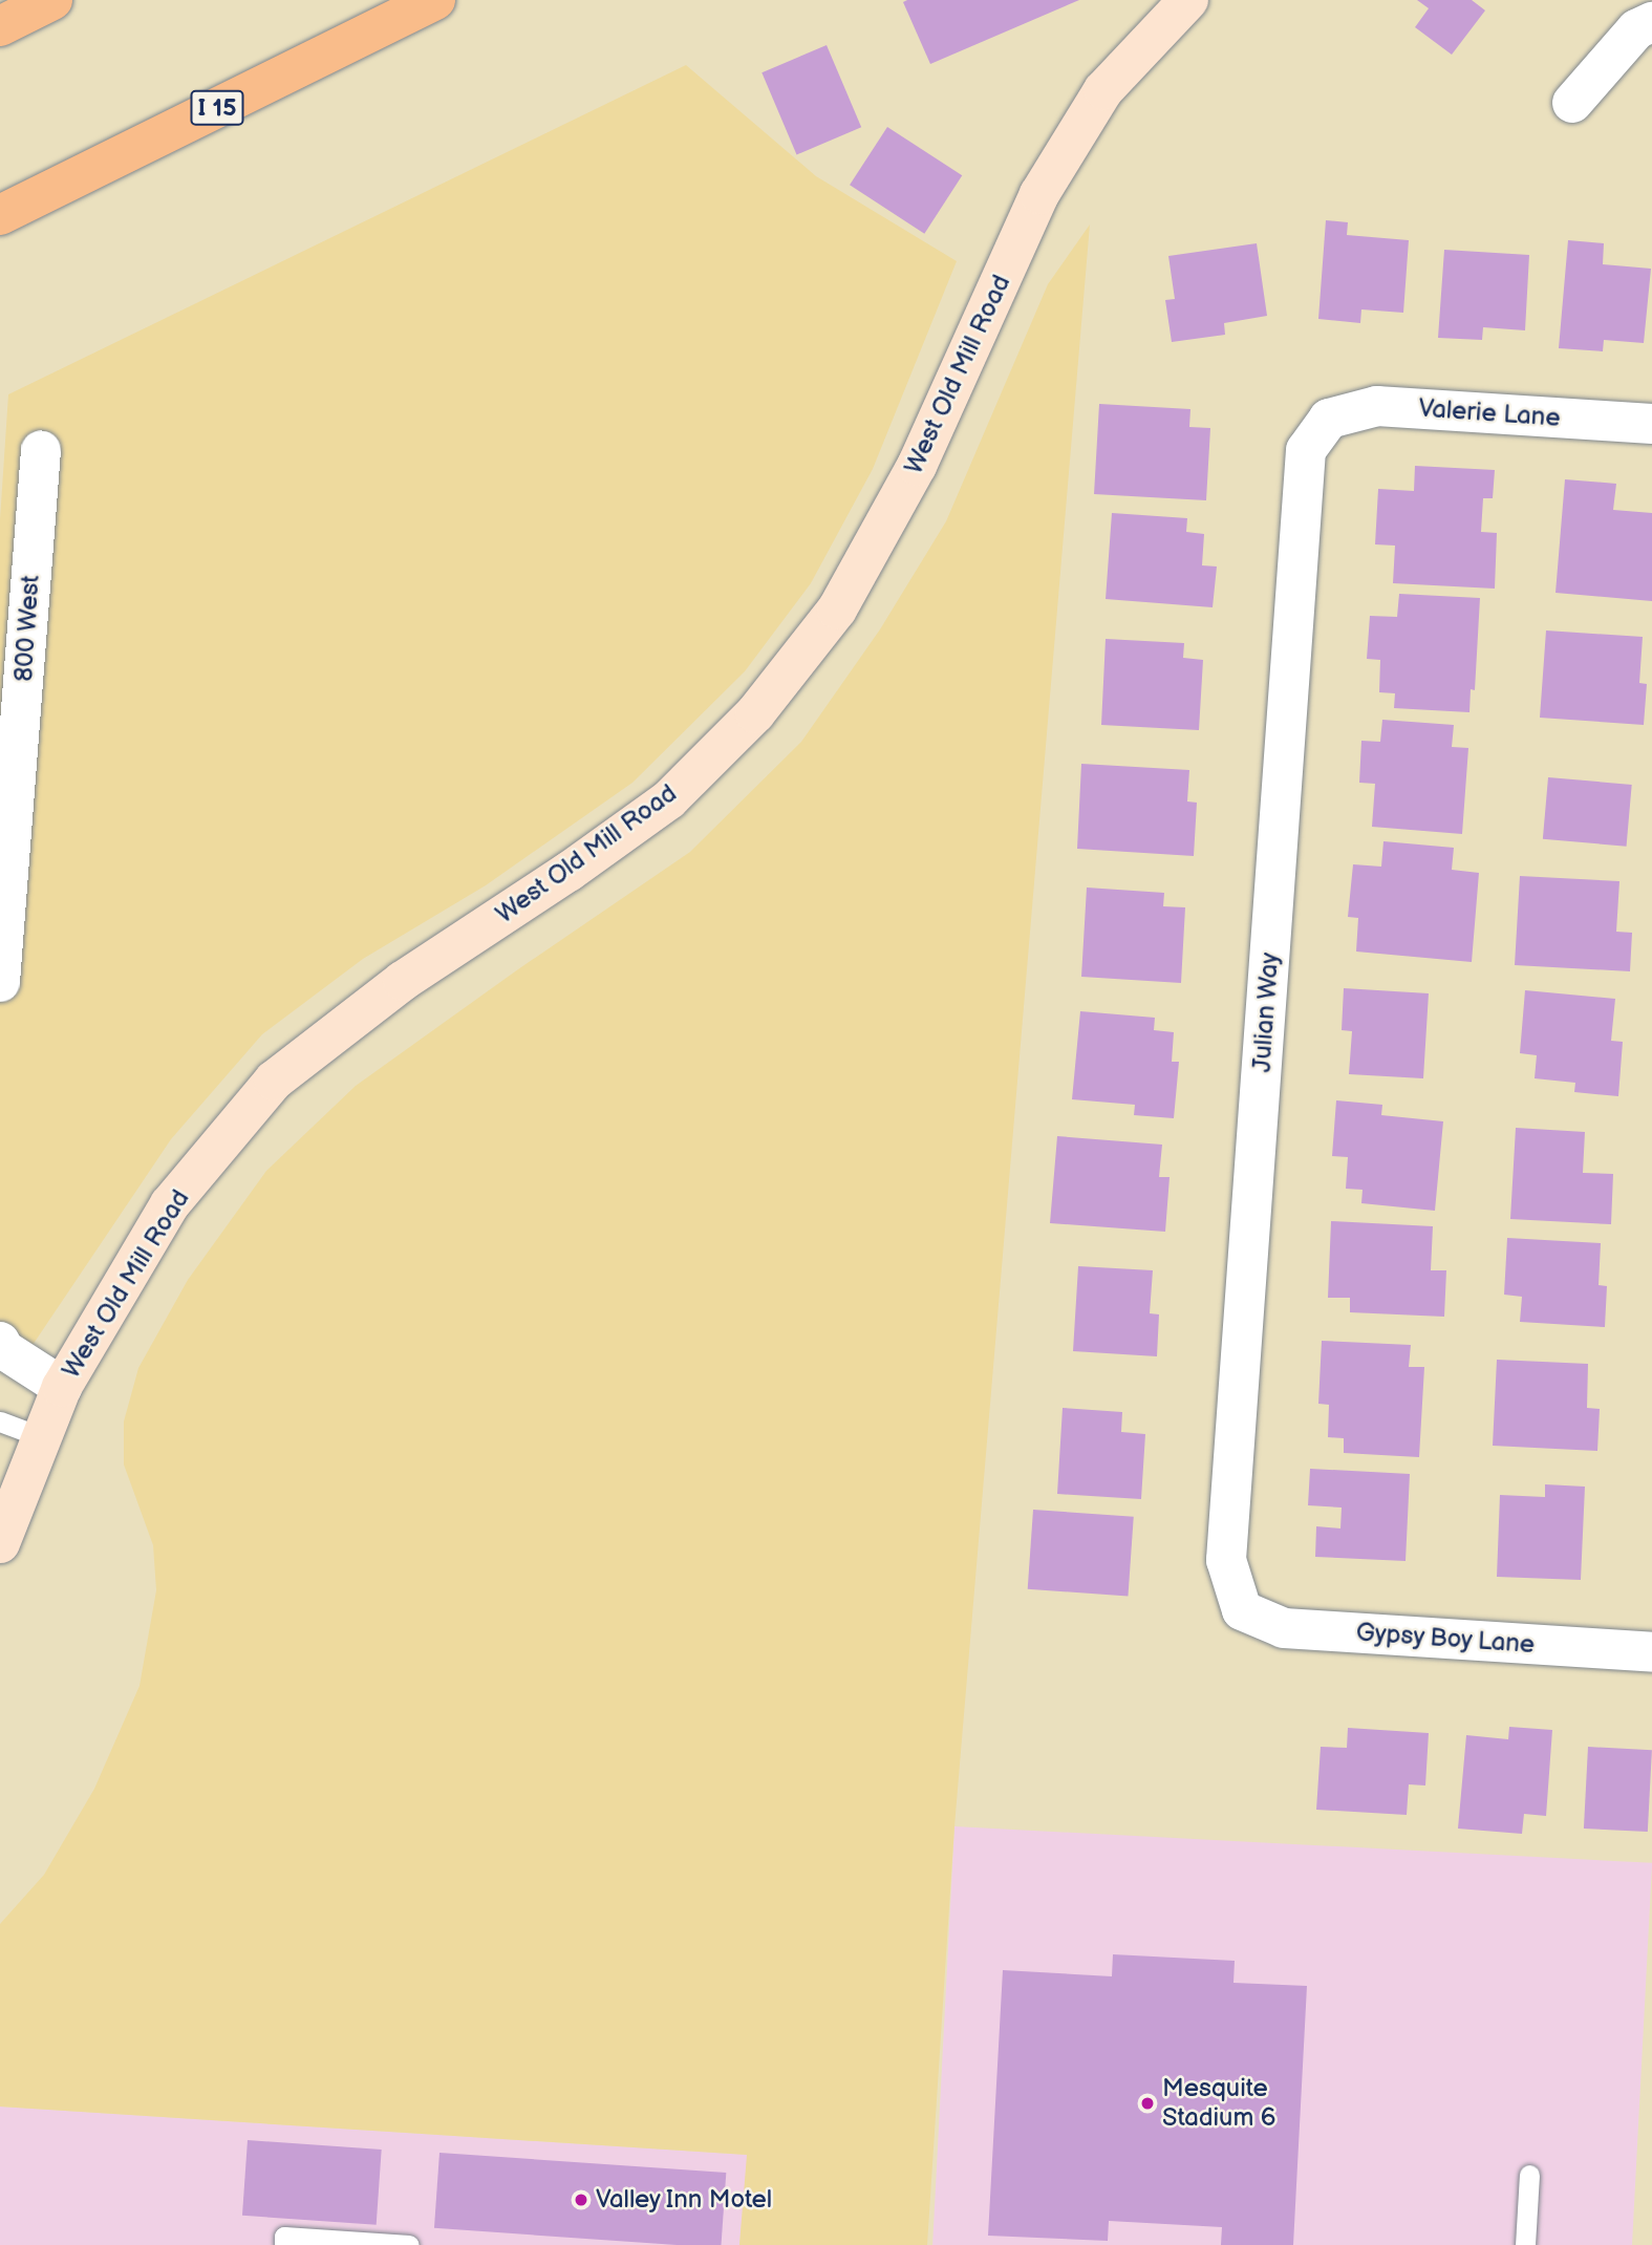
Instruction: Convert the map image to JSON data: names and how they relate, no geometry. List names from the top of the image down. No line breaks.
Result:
{"streets":{"highway":["I 15"],"street":["West Old Mill Road","Valerie Lane","800 West","Julian Way","Gypsy Boy Lane"]},"crossings":[["Valerie Lane","Julian Way"],["Julian Way","Gypsy Boy Lane"]],"places":["Mesquite Stadium 6","Valley Inn Motel"]}
